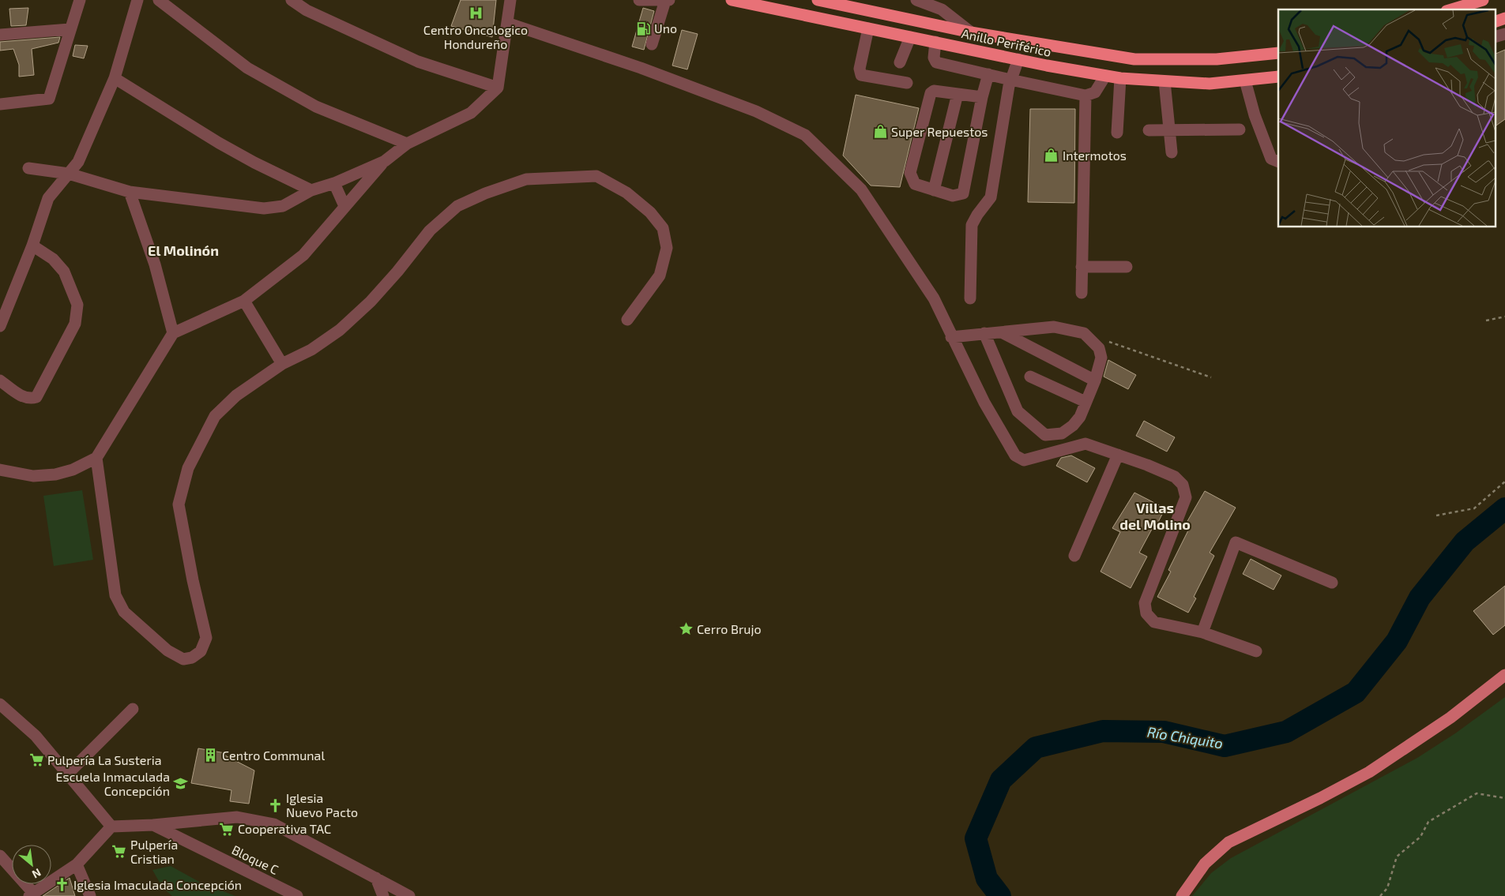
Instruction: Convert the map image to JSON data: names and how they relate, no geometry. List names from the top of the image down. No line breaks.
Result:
{"streets":{"highway":["Anillo Periférico"],"street":["Bloque C"]},"districts":["El Molinón","Villas del Molino"],"water":["Río Chiquito"],"places":{"hospital":["Centro Oncologico Hondureño"],"fuel station":["Uno"],"shop":["Super Repuestos","Intermotos"],"place":["Cerro Brujo"],"building":["Centro Communal"],"supermarket":["Pulpería La Susteria","Cooperativa TAC","Pulpería Cristian"],"school or university":["Escuela Inmaculada Concepción"],"church":["Iglesia Nuevo Pacto","Iglesia Imaculada Concepción"]},"north":"bottom right"}
